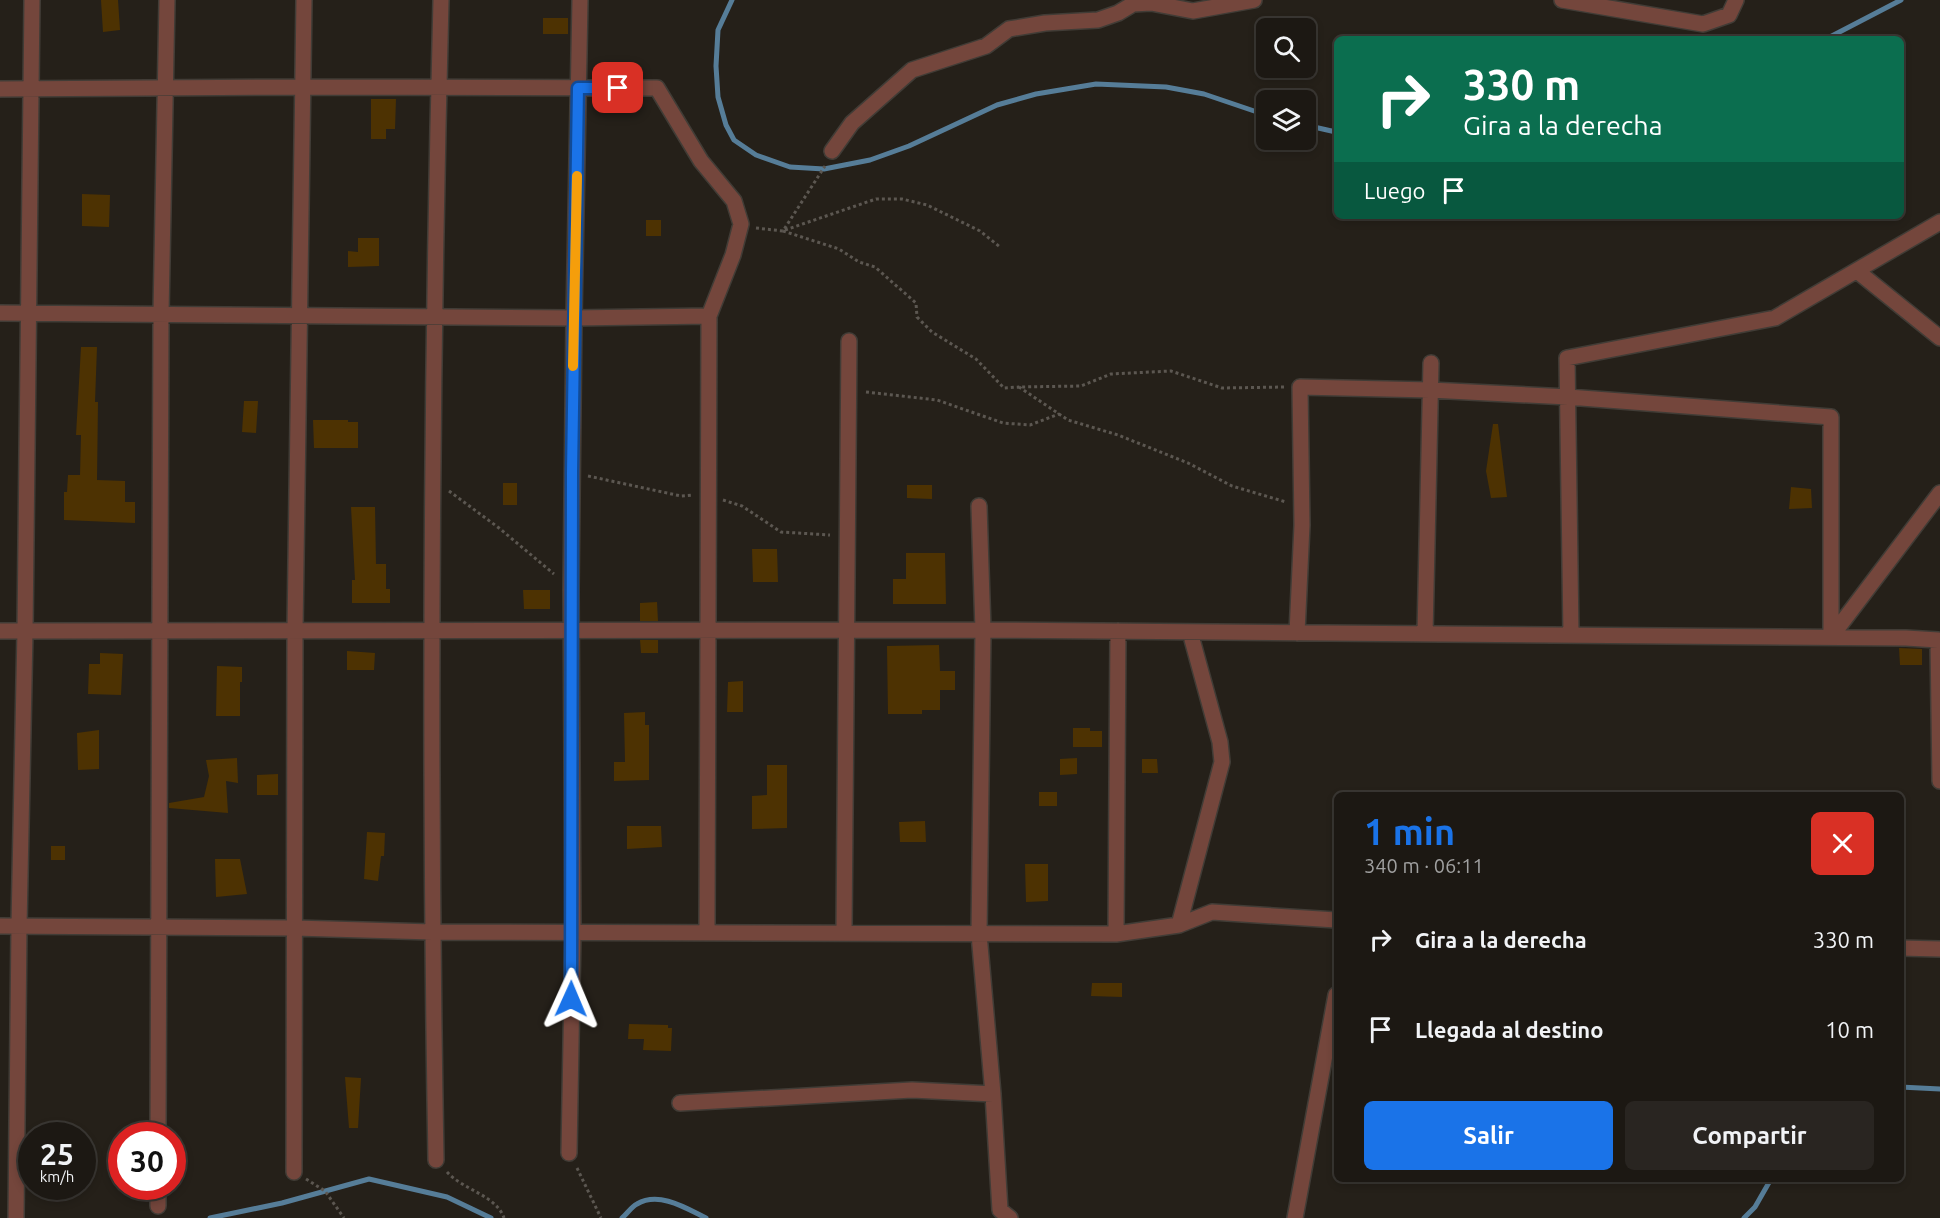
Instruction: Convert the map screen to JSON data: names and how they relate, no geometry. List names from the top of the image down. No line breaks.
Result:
{"page":{"turn":["330 m","Gira a la derecha"],"then":"Luego","heading":["1 min","340 m · 06:11"],"list":[{"name":"Gira a la derecha","value":"330 m"},{"name":"Llegada al destino","value":"10 m"}],"buttons":["Salir","Compartir"],"speed":"25 km/h","limit":"30"}}
